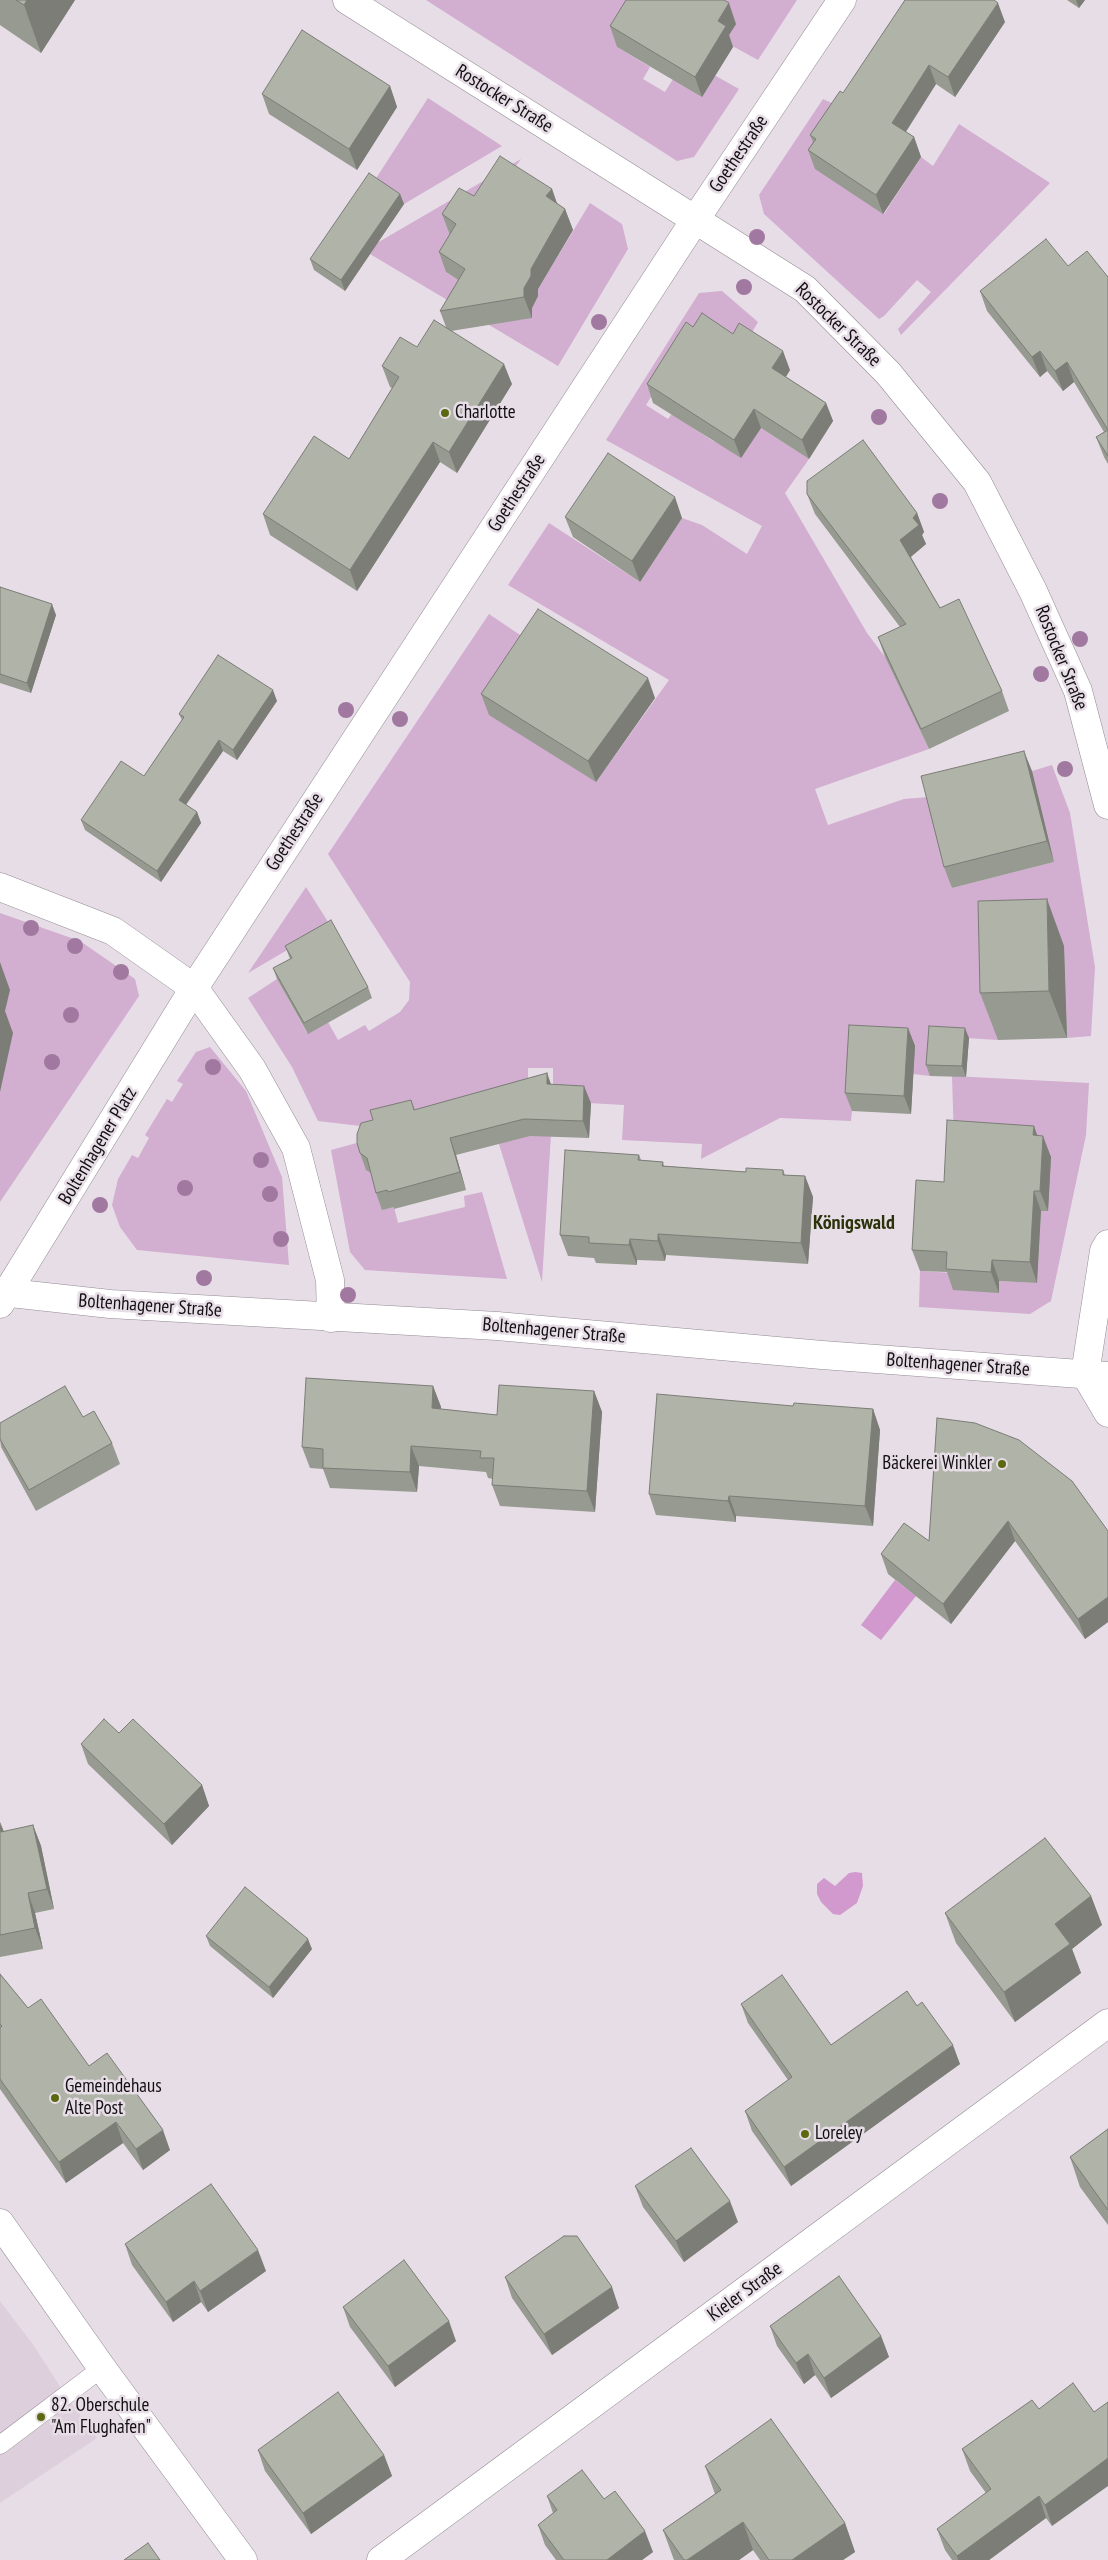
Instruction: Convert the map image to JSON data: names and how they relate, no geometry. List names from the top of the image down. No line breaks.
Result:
{"streets":{"street":["Rostocker Straße","Goethestraße","Boltenhagener Platz","Boltenhagener Straße","Kieler Straße"]},"crossings":[["Rostocker Straße","Goethestraße"],["Goethestraße","Boltenhagener Platz"],["Boltenhagener Platz","Boltenhagener Straße"]],"districts":["Königswald"],"places":["Charlotte","Bäckerei Winkler","Gemeindehaus Alte Post","Loreley","82. Oberschule \"Am Flughafen\""]}
